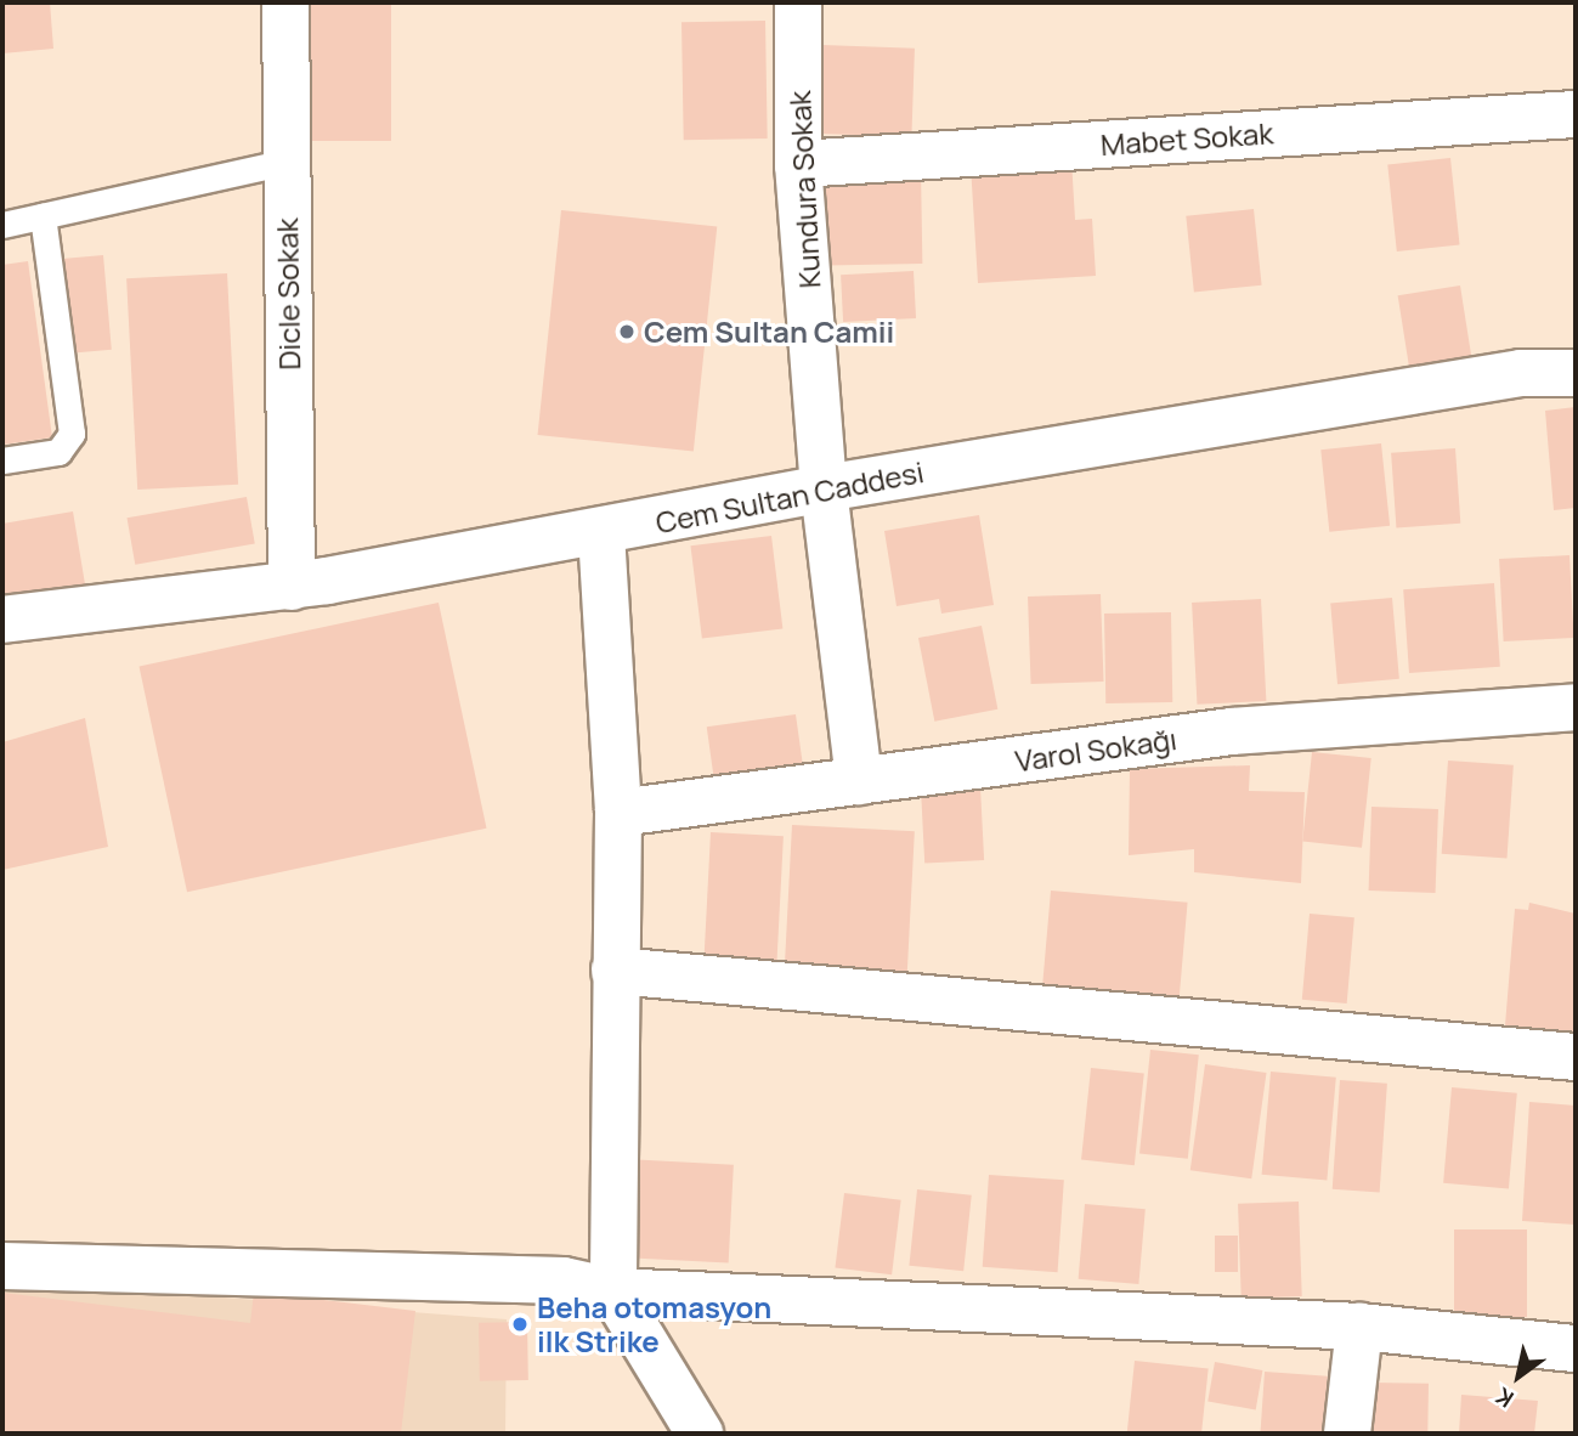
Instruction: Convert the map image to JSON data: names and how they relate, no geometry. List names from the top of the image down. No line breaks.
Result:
{"streets":{"street":["Mabet Sokak","Kundura Sokak","Dicle Sokak","Cem Sultan Caddesi","Varol Sokağı"]},"crossings":[["Mabet Sokak","Kundura Sokak"],["Kundura Sokak","Cem Sultan Caddesi"],["Kundura Sokak","Varol Sokağı"],["Dicle Sokak","Cem Sultan Caddesi"]],"places":["Cem Sultan Camii","Beha otomasyon ilk Strike"],"north":"bottom left"}
